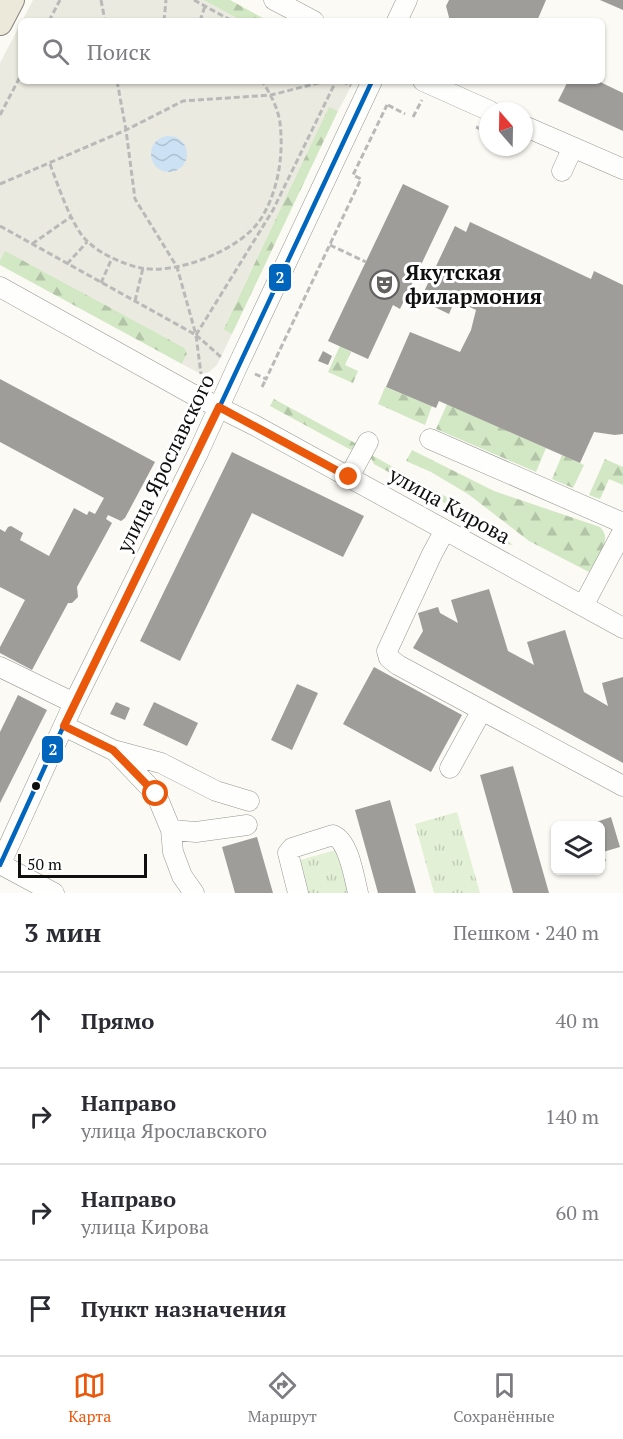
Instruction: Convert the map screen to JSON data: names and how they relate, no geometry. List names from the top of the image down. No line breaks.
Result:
{"streets":{"street":["улица Ярославского","улица Кирова"]},"crossings":[["улица Ярославского","улица Кирова"]],"places":{"theatre":["Якутская филармония"]},"lines":["transit line 2"],"scale_bar":"50 m","north":"top","page":{"search":"Поиск","scale":"50 m","heading":["3 мин","Пешком · 240 m"],"list":[["Прямо","40 m"],["Направо","улица Ярославского","140 m"],["Направо","улица Кирова","60 m"],"Пункт назначения"],"nav":["Карта","Маршрут","Сохранённые"]}}
